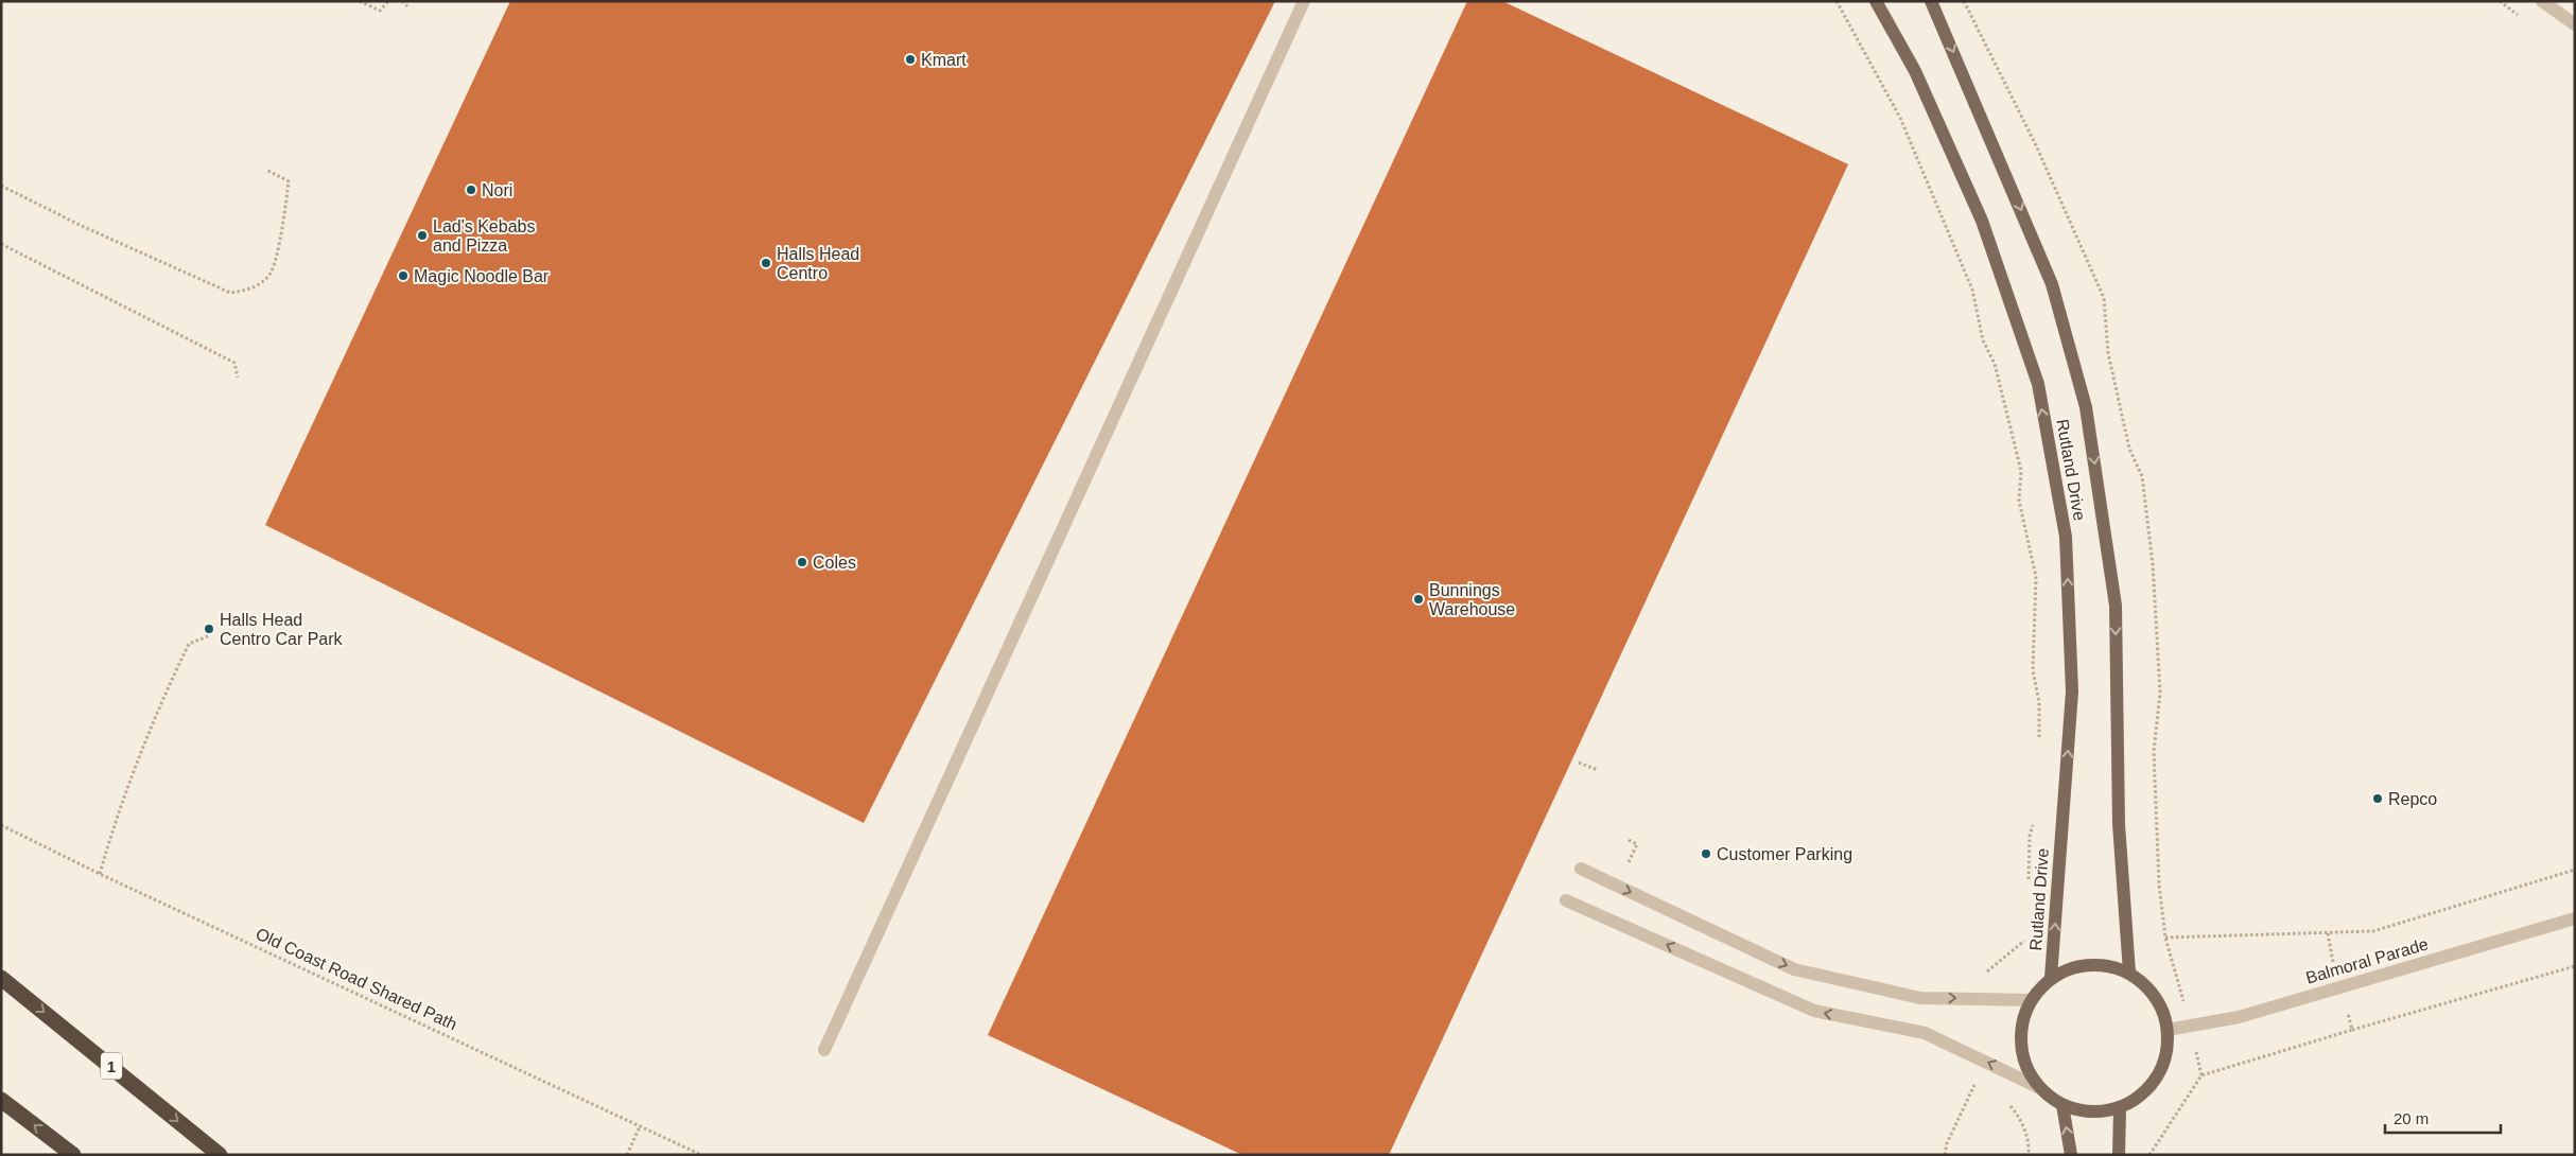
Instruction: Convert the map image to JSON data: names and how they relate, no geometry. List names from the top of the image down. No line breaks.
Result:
{"streets":{"highway":["1"],"main road":["Rutland Drive"],"street":["Balmoral Parade"],"path":["Old Coast Road Shared Path"]},"crossings":[["Rutland Drive","Balmoral Parade"]],"places":["Kmart","Nori","Lad's Kebabs and Pizza","Halls Head Centro","Magic Noodle Bar","Coles","Bunnings Warehouse","Halls Head Centro Car Park","Repco","Customer Parking"],"scale_bar":"20 m"}
